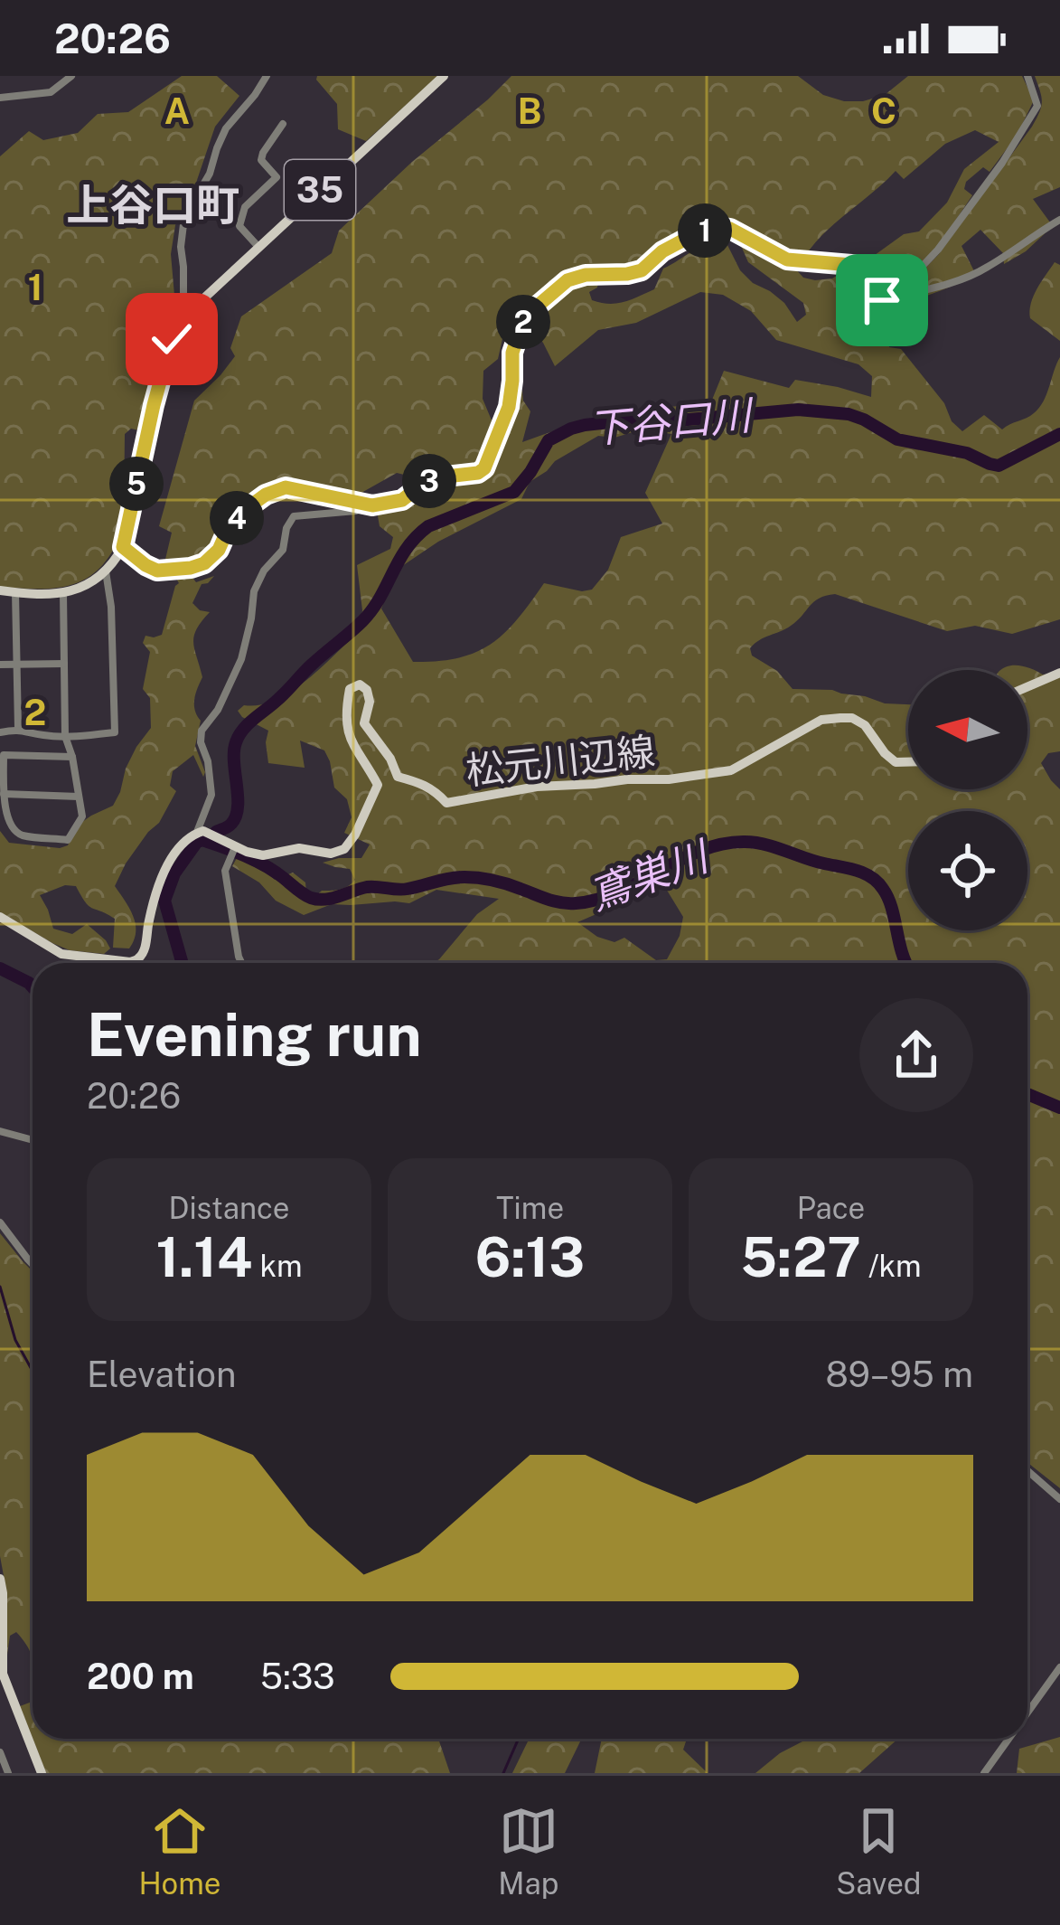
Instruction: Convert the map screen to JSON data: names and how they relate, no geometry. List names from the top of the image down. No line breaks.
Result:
{"streets":{"main road":["35","松元川辺線"]},"districts":["上谷口町"],"water":["下谷口川","鳶巣川"],"north":"left","page":{"status":"20:26","pins":["1","2","3","5","4"],"heading":["Evening run","20:26"],"stats":[["Distance","1.14 km"],["Time","6:13"],["Pace","5:27 /km"]],"chart":["Elevation","89–95 m"],"list":[{"name":"200 m","note":"5:33"}],"tabs":["Home","Map","Saved"]},"grid":{"columns":["A","B","C"],"rows":["1","2"]}}
